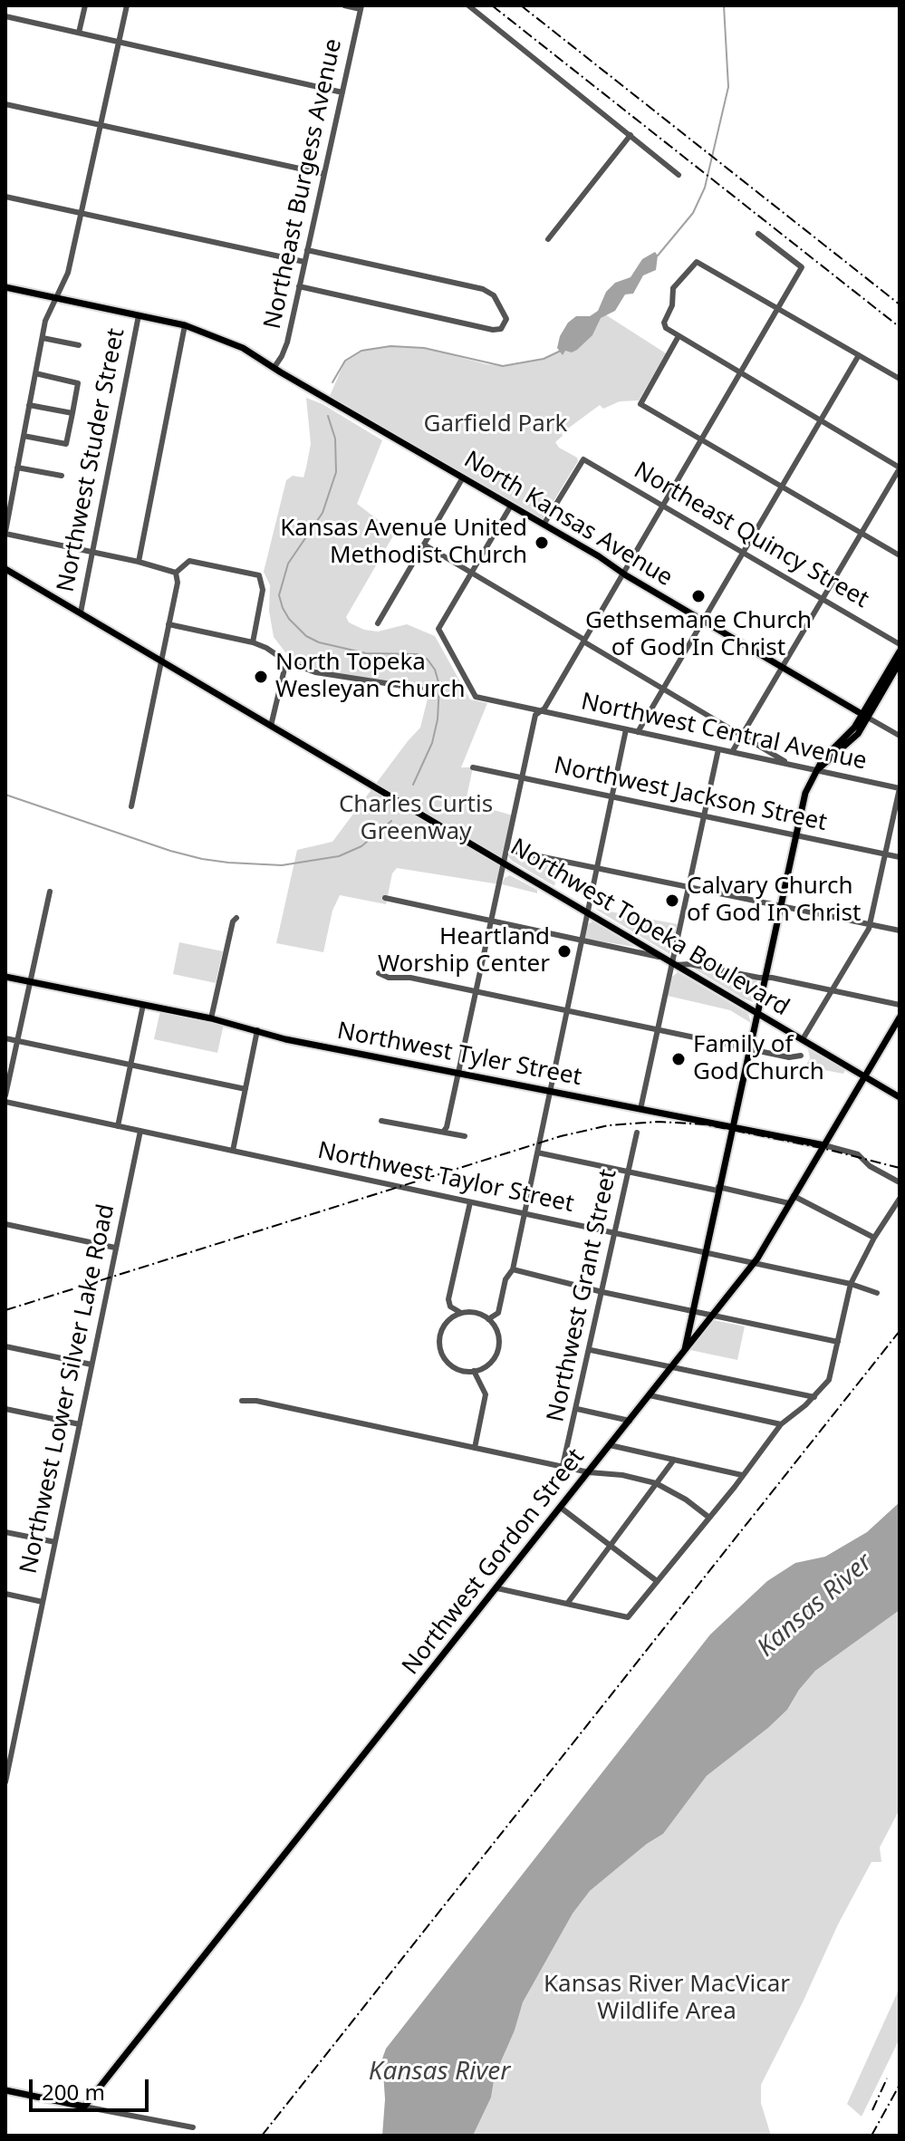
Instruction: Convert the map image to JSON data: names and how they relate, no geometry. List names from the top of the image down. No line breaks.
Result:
{"streets":{"main road":["North Kansas Avenue","Northwest Topeka Boulevard","Northwest Tyler Street","Northwest Gordon Street"],"street":["Northeast Burgess Avenue","Northwest Studer Street","Northeast Quincy Street","Northwest Central Avenue","Northwest Jackson Street","Northwest Taylor Street","Northwest Grant Street","Northwest Lower Silver Lake Road"]},"crossings":[["Northeast Burgess Avenue","North Kansas Avenue"],["Northwest Studer Street","North Kansas Avenue"],["Northwest Studer Street","Northwest Topeka Boulevard"],["North Kansas Avenue","Northeast Quincy Street"],["Northwest Topeka Boulevard","Northwest Gordon Street"],["Northwest Tyler Street","Northwest Gordon Street"],["Northwest Taylor Street","Northwest Grant Street"],["Northwest Taylor Street","Northwest Lower Silver Lake Road"],["Northwest Taylor Street","Northwest Gordon Street"]],"water":["Kansas River"],"parks":["Garfield Park","Charles Curtis Greenway","Kansas River MacVicar Wildlife Area"],"places":["Kansas Avenue United Methodist Church","Gethsemane Church of God In Christ","North Topeka Wesleyan Church","Calvary Church of God In Christ","Heartland Worship Center","Family of God Church"],"scale_bar":"200 m"}
